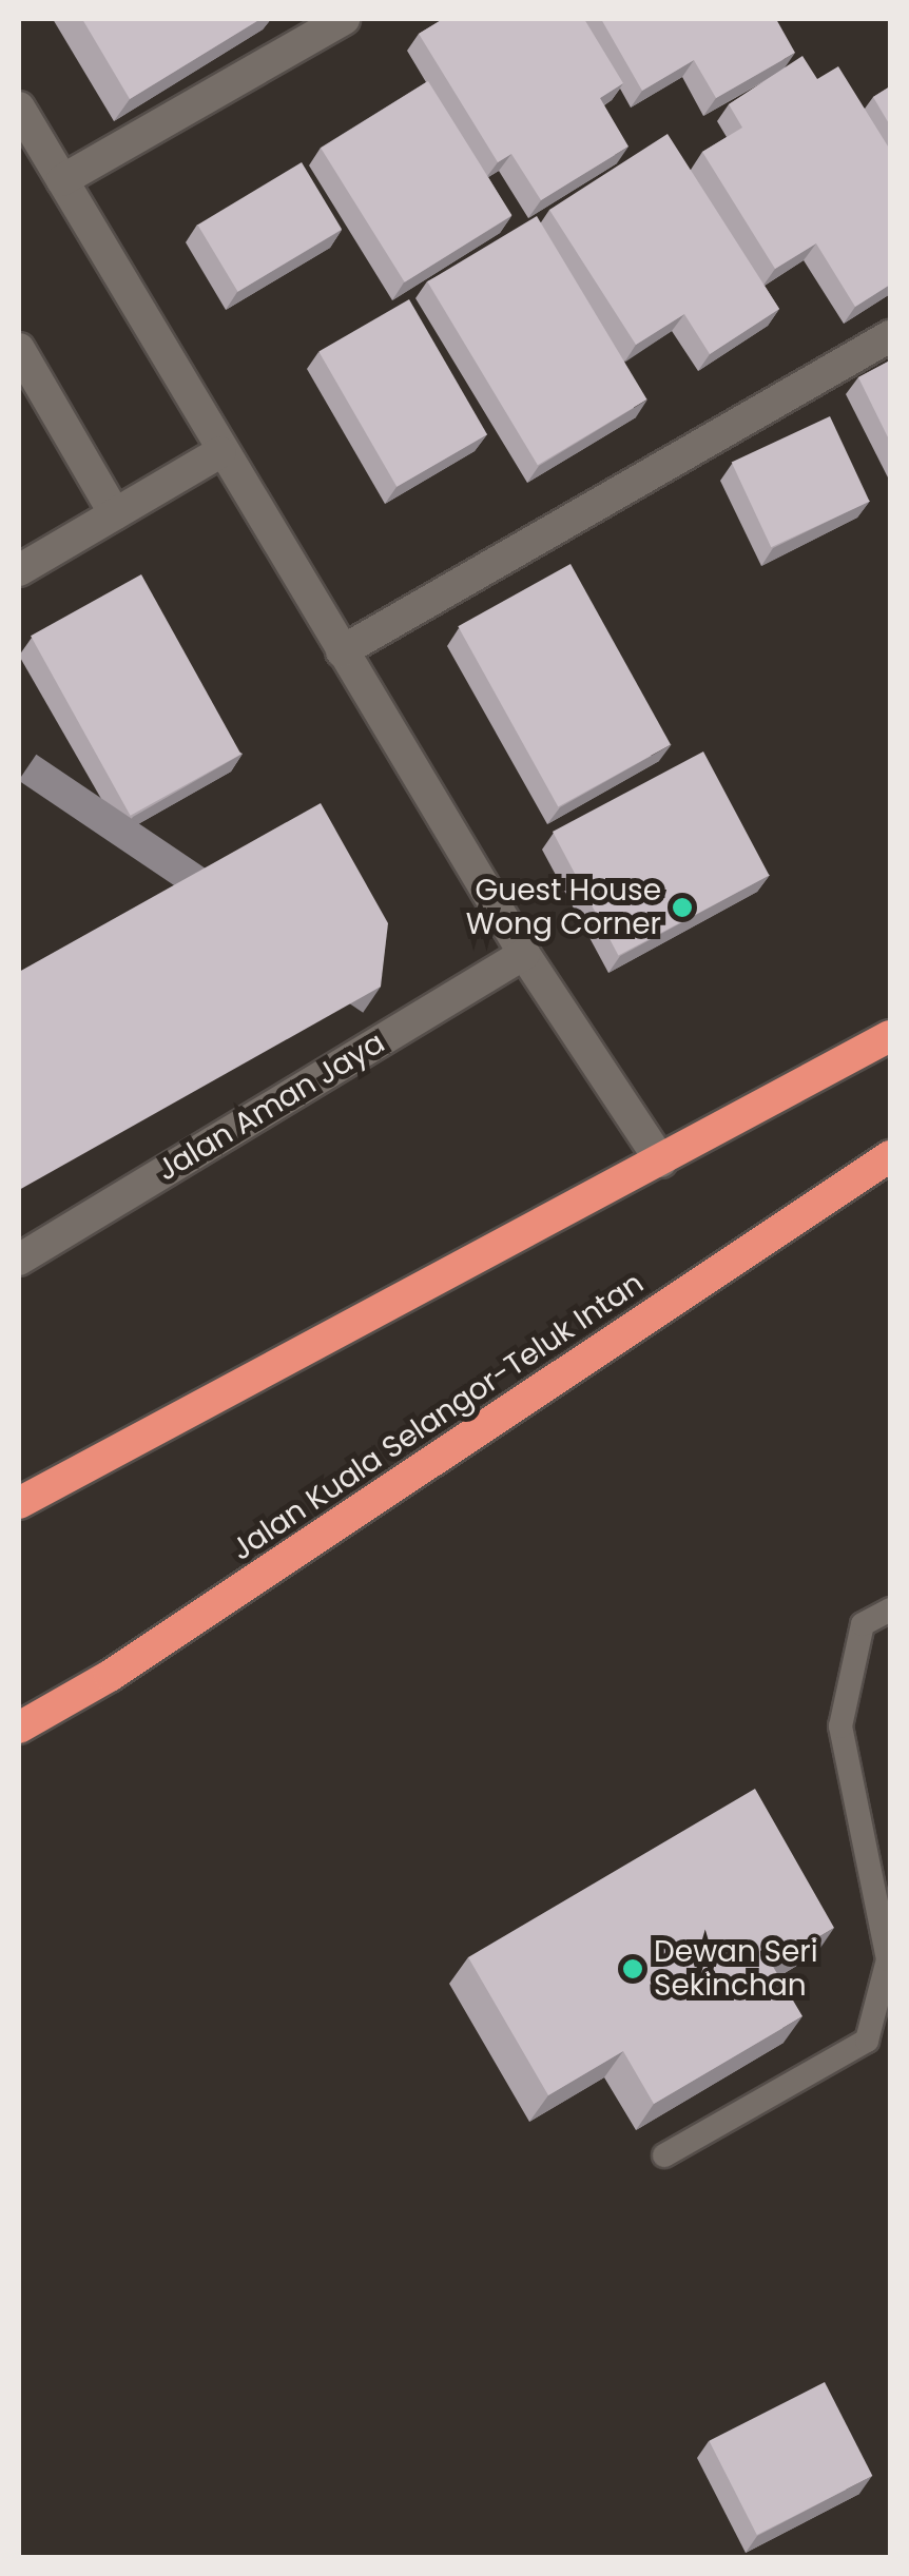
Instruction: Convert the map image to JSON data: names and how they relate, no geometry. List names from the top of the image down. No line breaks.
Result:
{"streets":{"highway":["Jalan Kuala Selangor-Teluk Intan"],"street":["Jalan Aman Jaya"]},"places":["Guest House Wong Corner","Dewan Seri Sekinchan"]}
